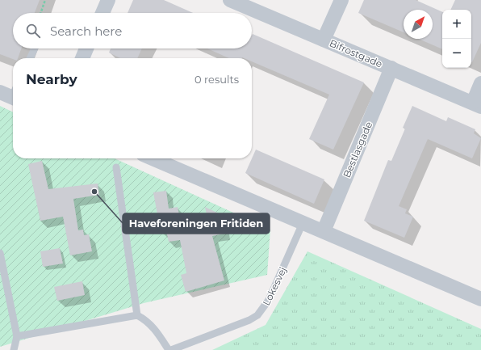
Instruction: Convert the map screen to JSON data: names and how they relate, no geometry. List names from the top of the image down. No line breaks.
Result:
{"streets":{"street":["Bifrostgade","Bestlasgade"],"lane":["Lokesvej"]},"crossings":[["Bifrostgade","Bestlasgade"]],"places":["Haveforeningen Fritiden"],"north":"top right","page":{"map_buttons":["+","−"],"search":"Search here","heading":["Nearby","0 results"]}}
